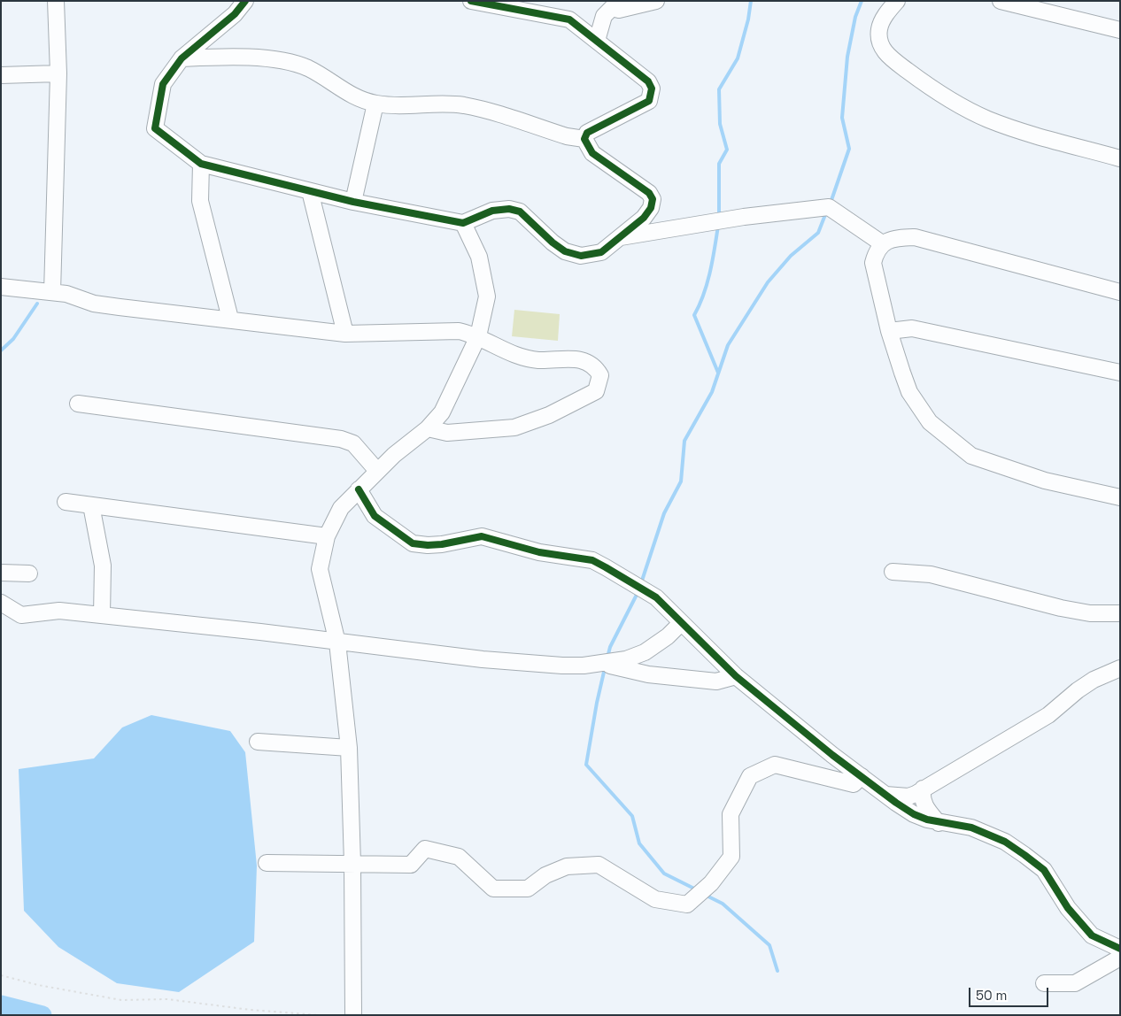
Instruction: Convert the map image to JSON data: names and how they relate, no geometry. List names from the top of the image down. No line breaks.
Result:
{"scale_bar":"50 m"}
